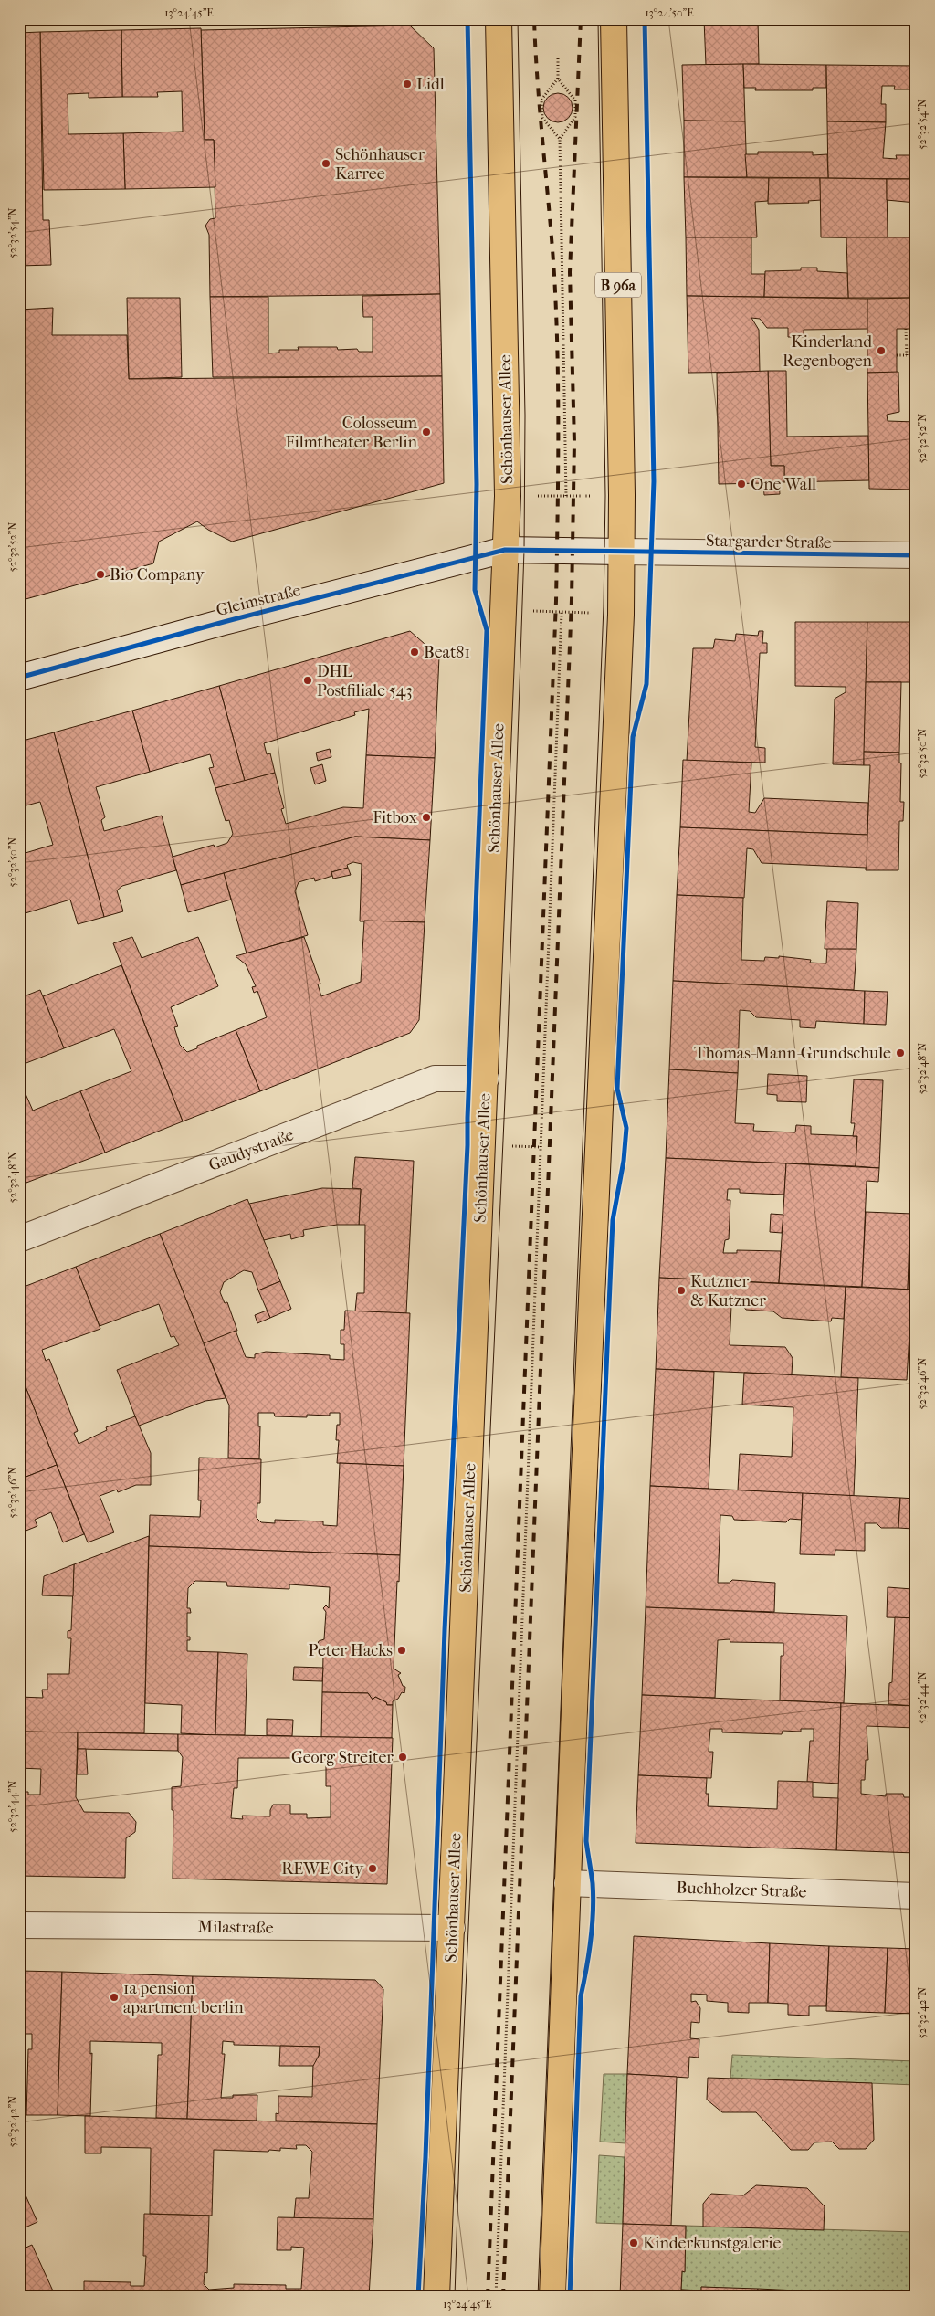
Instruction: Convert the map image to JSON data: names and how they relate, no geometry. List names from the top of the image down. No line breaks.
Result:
{"streets":{"main road":["B 96a","Schönhauser Allee"],"street":["Stargarder Straße","Gleimstraße","Gaudystraße","Buchholzer Straße","Milastraße"]},"crossings":[["B 96a","Stargarder Straße"],["B 96a","Gleimstraße"],["B 96a","Buchholzer Straße"],["Schönhauser Allee","Gleimstraße"],["Schönhauser Allee","Gaudystraße"],["Schönhauser Allee","Milastraße"],["Stargarder Straße","Gleimstraße"]],"places":["Lidl","Schönhauser Karree","Kinderland Regenbogen","Colosseum Filmtheater Berlin","One Wall","Bio Company","Beat81","DHL Postfiliale 543","Fitbox","Thomas-Mann-Grundschule","Kutzner & Kutzner","Peter Hacks","Georg Streiter","REWE City","1a pension apartment berlin","Kinderkunstgalerie"],"coordinates":["13°24'45\"E","13°24'50\"E","52°32'54\"N","52°32'52\"N","52°32'50\"N","52°32'48\"N","52°32'46\"N","52°32'44\"N","52°32'42\"N"]}
